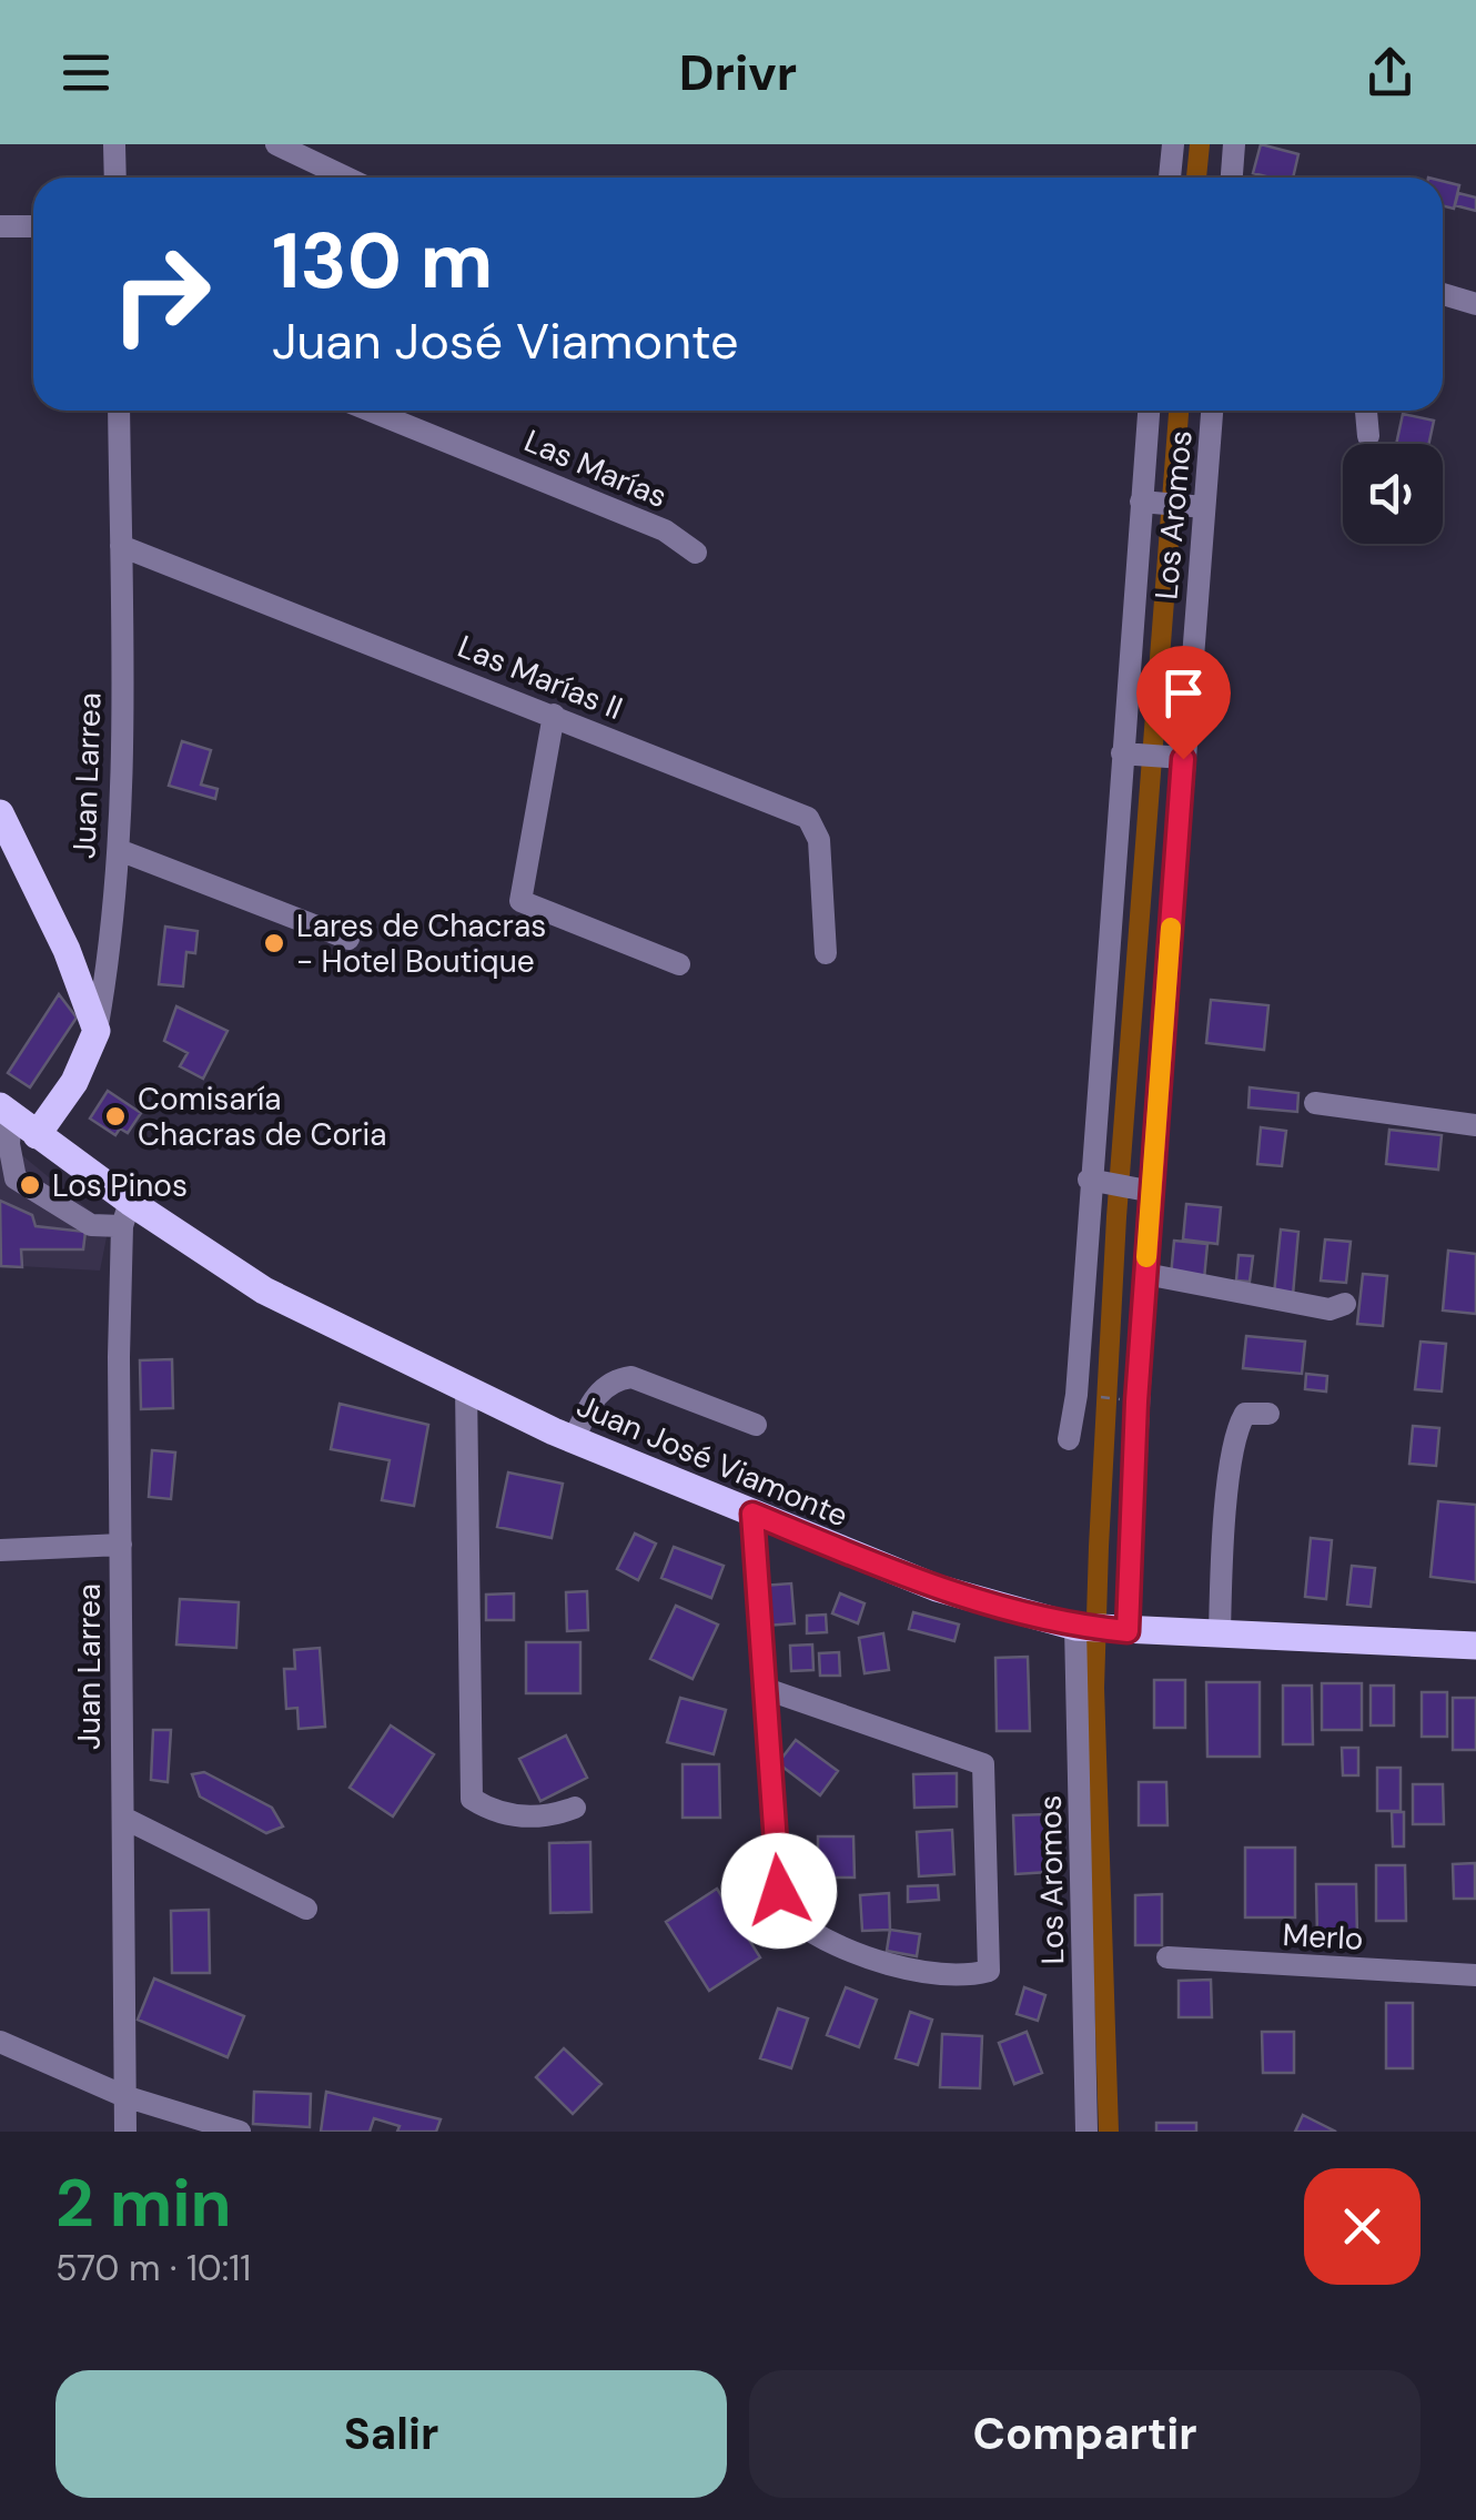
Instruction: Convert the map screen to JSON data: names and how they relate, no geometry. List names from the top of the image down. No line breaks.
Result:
{"streets":{"main road":["Juan Larrea","Juan José Viamonte"],"street":["Las Marías","Los Aromos","Las Marías II","Merlo"]},"crossings":[["Los Aromos","Juan José Viamonte"],["Las Marías II","Juan Larrea"],["Juan Larrea","Juan José Viamonte"]],"places":["Lares de Chacras - Hotel Boutique","Comisaría Chacras de Coria","Los Pinos"],"page":{"header":"Drivr","turn":["130 m","Juan José Viamonte"],"heading":["2 min","570 m · 10:11"],"buttons":["Salir","Compartir"]}}
